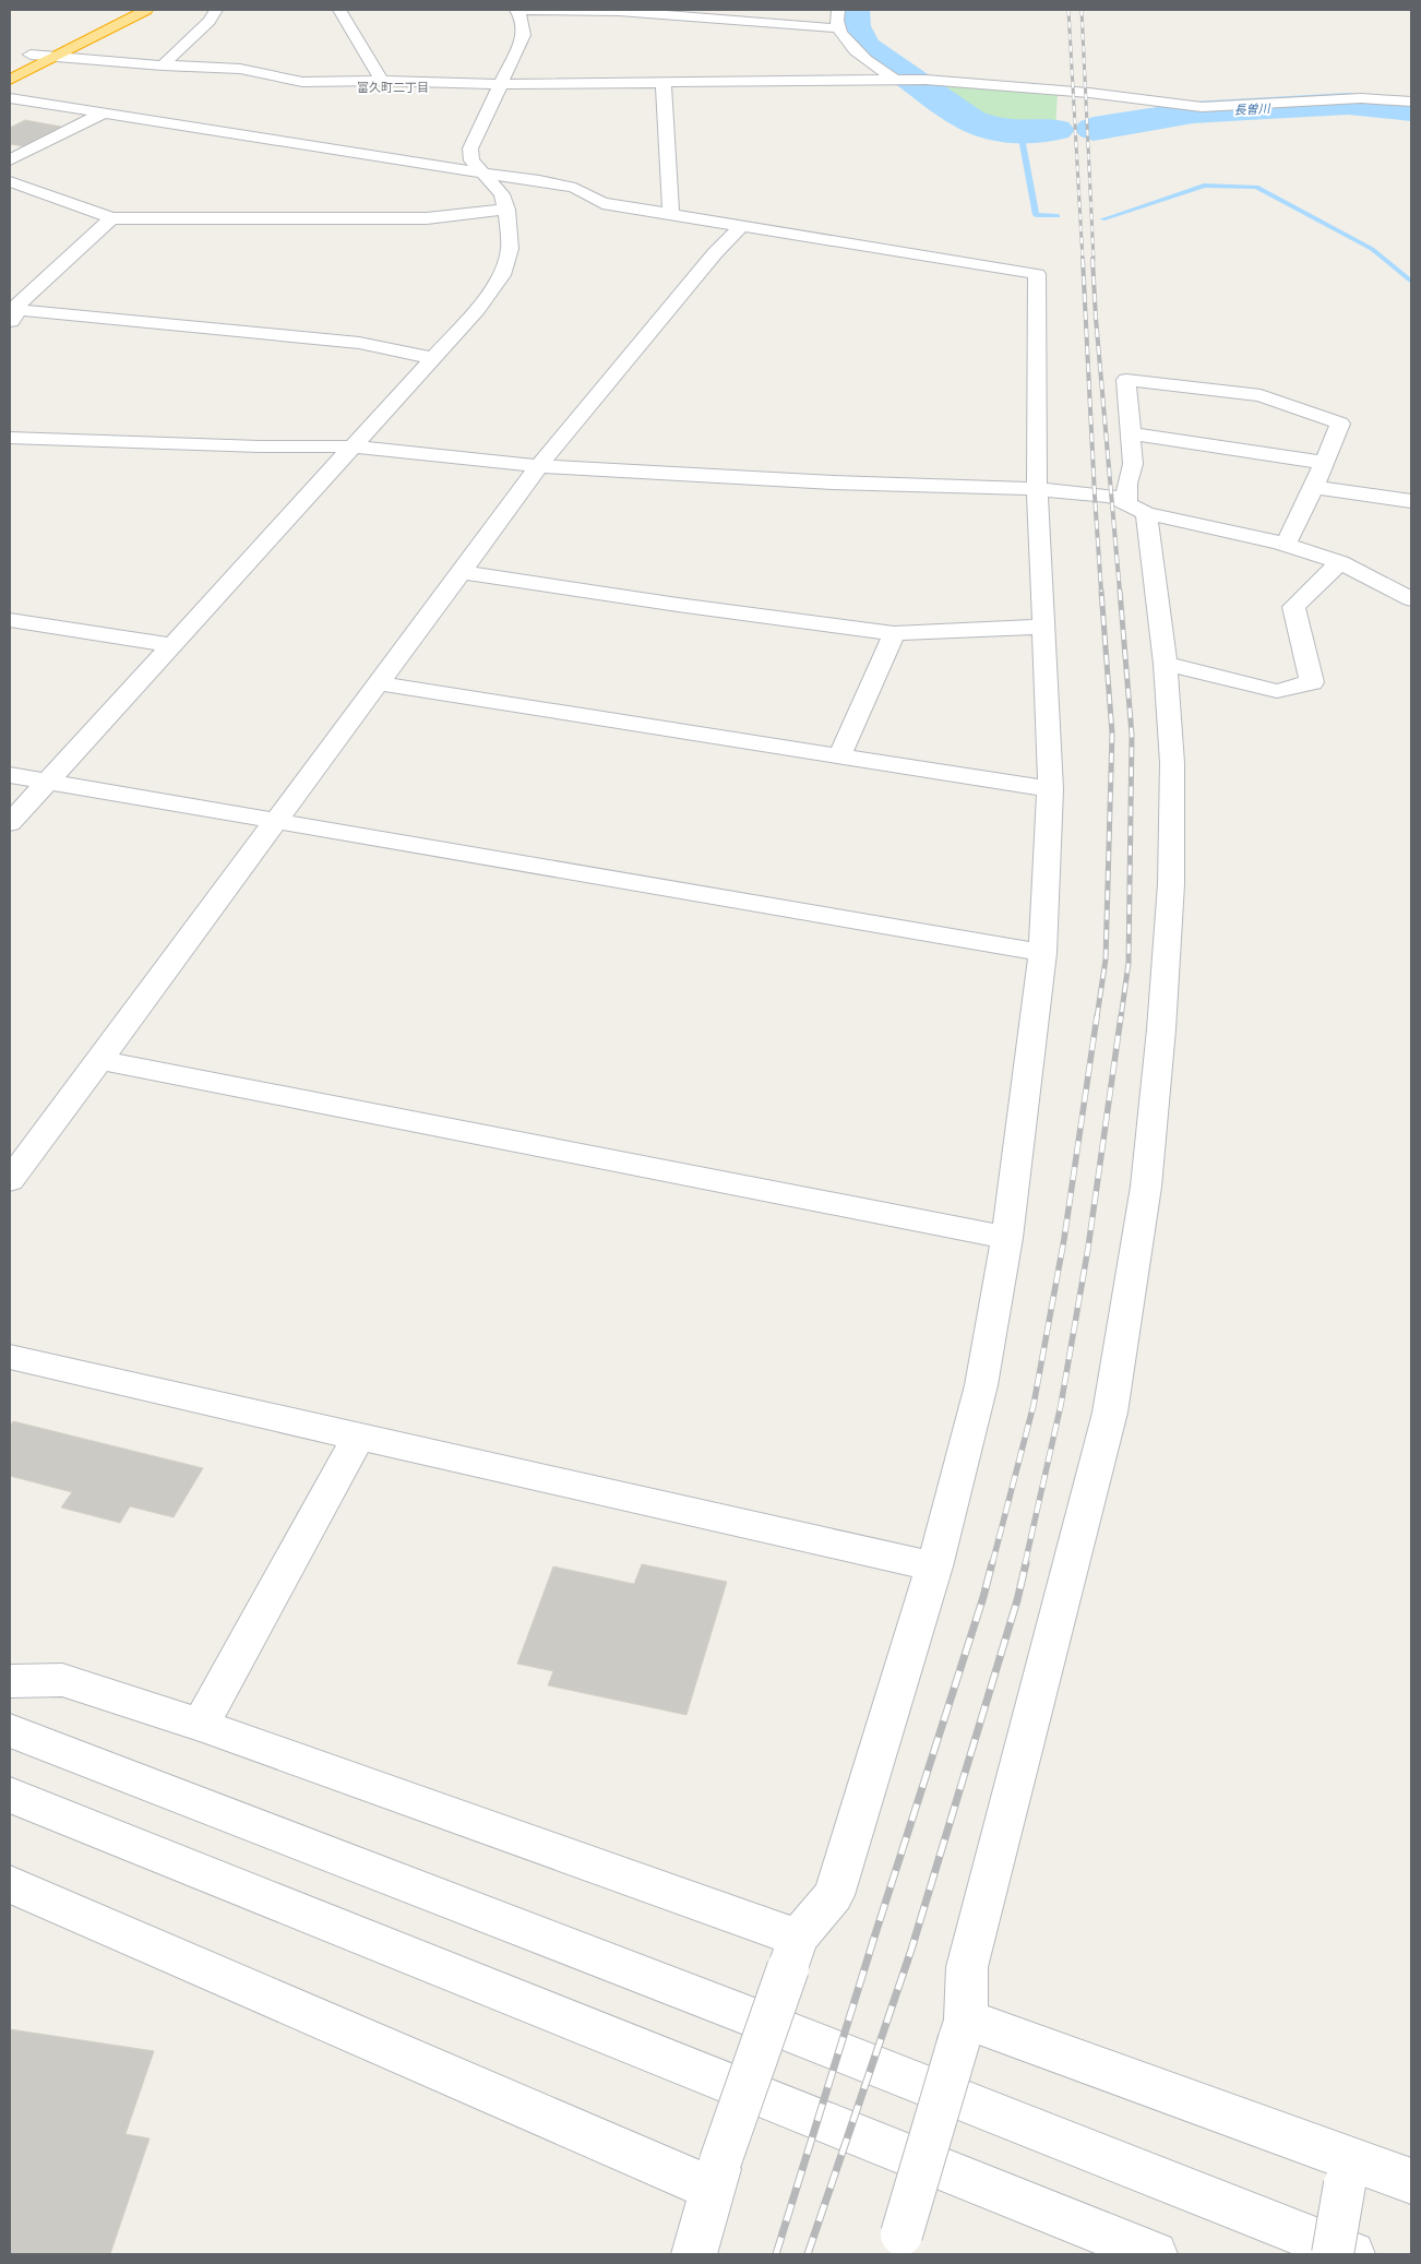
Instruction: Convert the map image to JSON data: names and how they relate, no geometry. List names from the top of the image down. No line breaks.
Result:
{"districts":["富久町二丁目"],"water":["長曽川"]}
